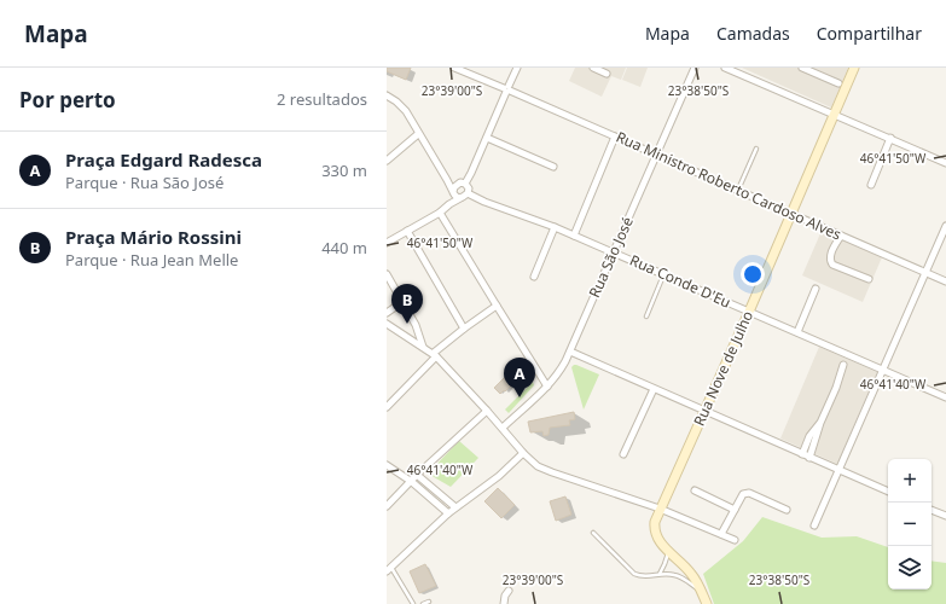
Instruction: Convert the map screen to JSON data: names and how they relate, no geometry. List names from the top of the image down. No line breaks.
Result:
{"streets":{"street":["Rua Ministro Roberto Cardoso Alves","Rua São José","Rua Conde D'Eu","Rua Nove de Julho"]},"crossings":[["Rua Ministro Roberto Cardoso Alves","Rua São José"],["Rua Ministro Roberto Cardoso Alves","Rua Nove de Julho"],["Rua São José","Rua Conde D'Eu"],["Rua Conde D'Eu","Rua Nove de Julho"]],"page":{"header":"Mapa","nav":["Mapa","Camadas","Compartilhar"],"heading":["Por perto","2 resultados"],"list":[{"mark":"A","name":"Praça Edgard Radesca","note":"Parque · Rua São José","value":"330 m"},{"mark":"B","name":"Praça Mário Rossini","note":"Parque · Rua Jean Melle","value":"440 m"}],"pins":["B","A"],"map_buttons":["+","−"]},"coordinates":["23°39'00\"S","23°38'50\"S","46°41'50\"W","46°41'40\"W"]}
